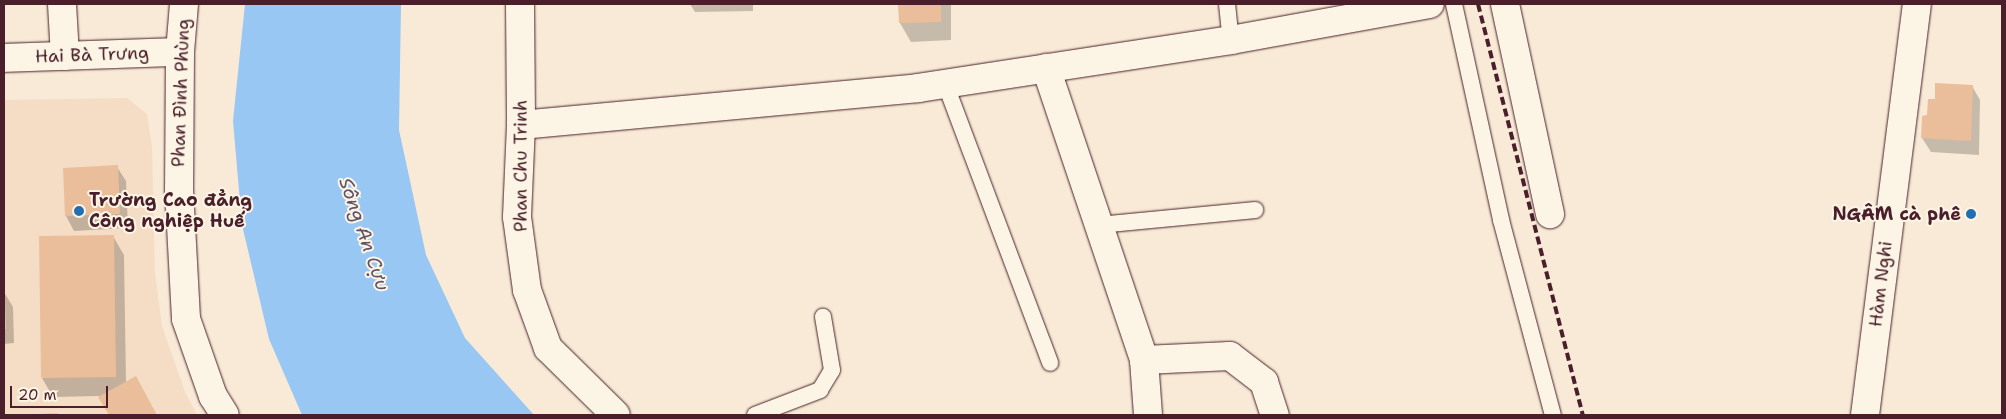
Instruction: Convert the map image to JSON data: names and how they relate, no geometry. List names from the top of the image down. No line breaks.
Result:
{"streets":{"street":["Hai Bà Trưng","Phan Đình Phùng","Phan Chu Trinh","Hàm Nghi"]},"crossings":[["Hai Bà Trưng","Phan Đình Phùng"]],"water":["Sông An Cựu"],"places":["Trường Cao đẳng Công nghiệp Huế","NGÂM cà phê"],"scale_bar":"20 m"}
